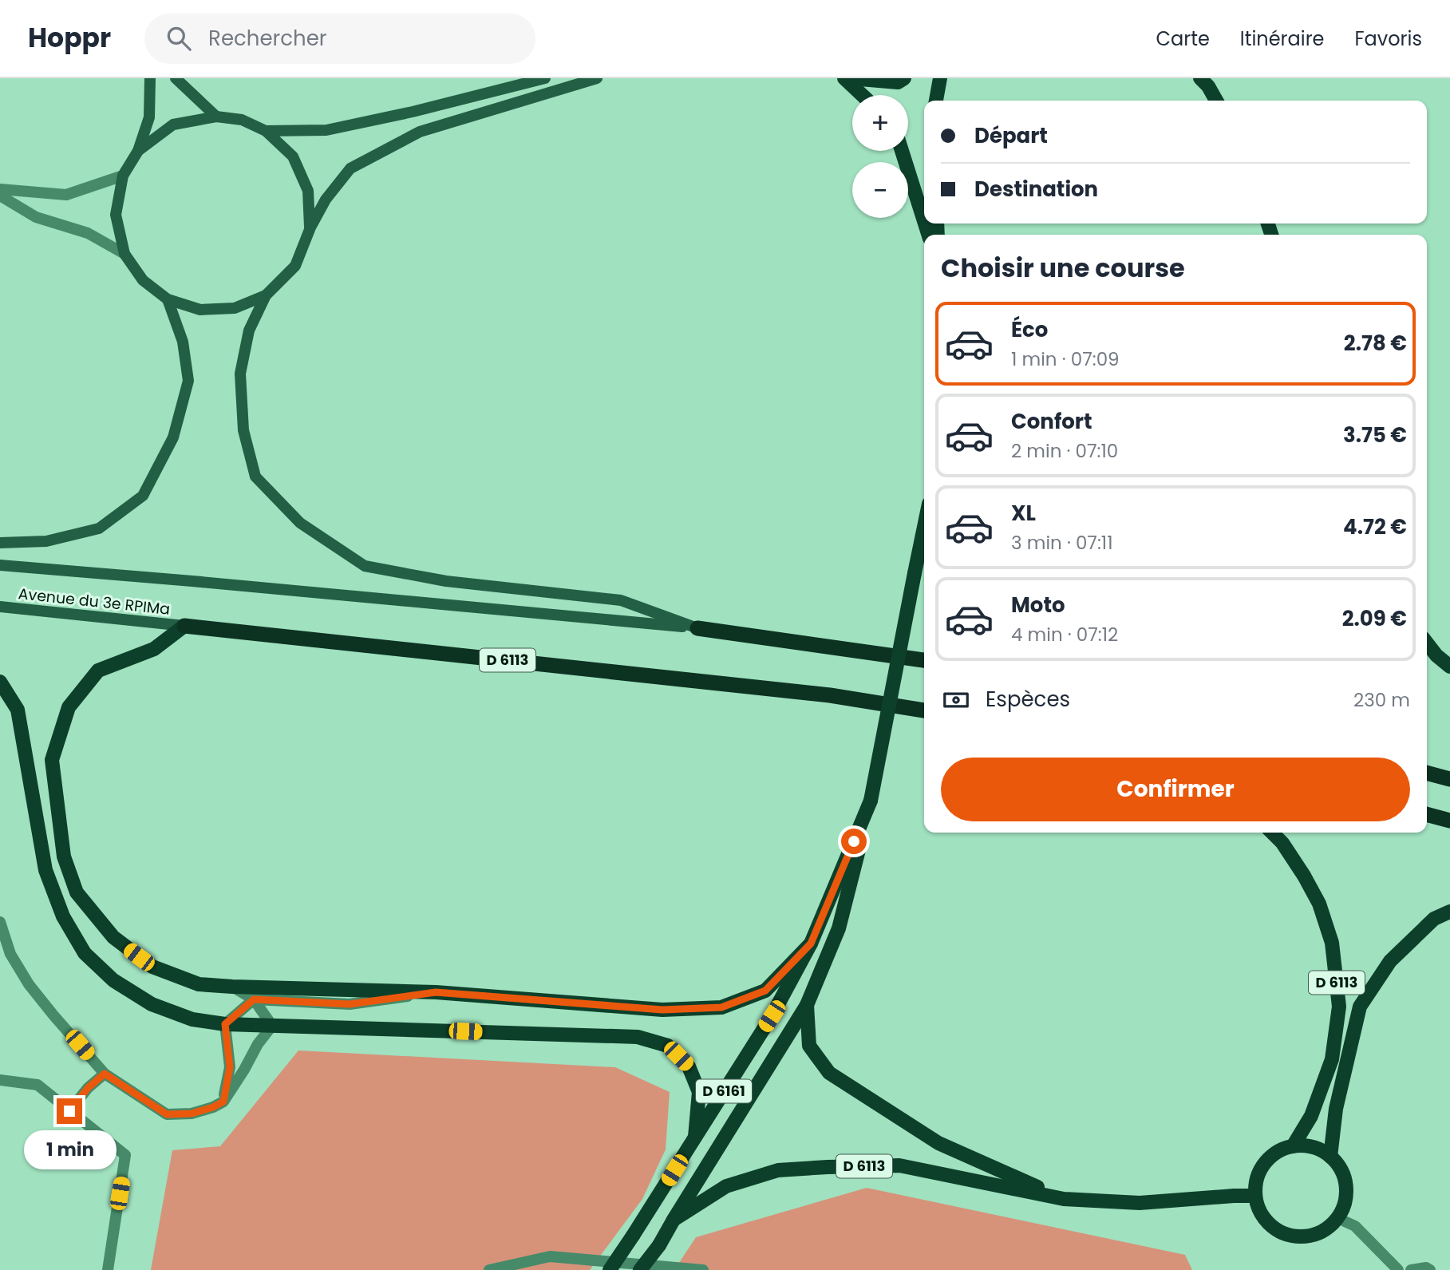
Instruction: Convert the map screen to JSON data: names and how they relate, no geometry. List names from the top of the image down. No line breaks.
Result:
{"streets":{"highway":["D 6113"],"main road":["Avenue du 3e RPIMa","D 6161"]},"crossings":[["Avenue du 3e RPIMa","D 6113"],["D 6113","D 6161"]],"page":{"header":"Hoppr","search":"Rechercher","nav":["Carte","Itinéraire","Favoris"],"map_buttons":["+","−"],"banner":["Départ","Destination"],"heading":"Choisir une course","list":[{"name":"Éco","note":"1 min · 07:09","value":"2.78 €"},{"name":"Confort","note":"2 min · 07:10","value":"3.75 €"},{"name":"XL","note":"3 min · 07:11","value":"4.72 €"},{"name":"Moto","note":"4 min · 07:12","value":"2.09 €"}],"pay":["Espèces","230 m"],"buttons":"Confirmer","bubble":"1 min"}}
